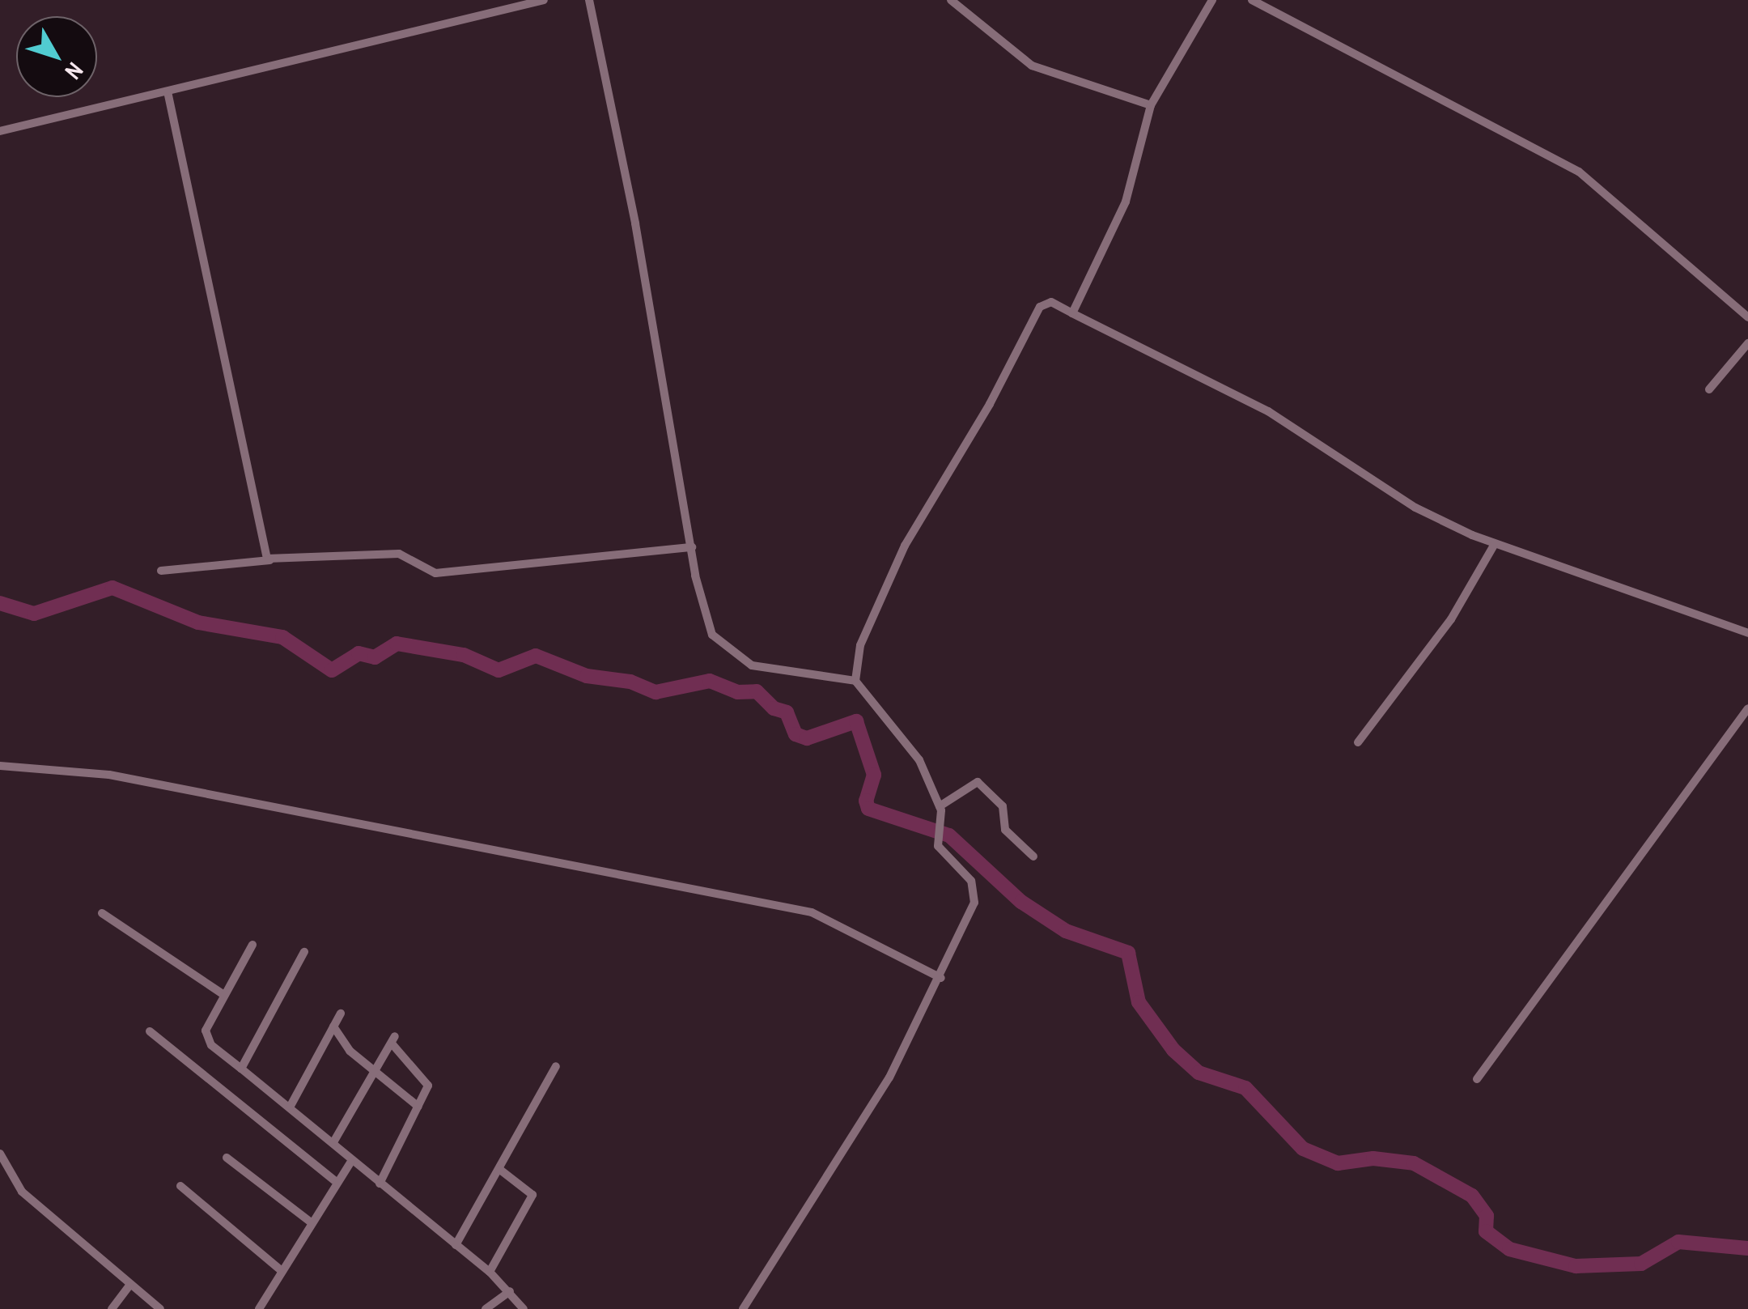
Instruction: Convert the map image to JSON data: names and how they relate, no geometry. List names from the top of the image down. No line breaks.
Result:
{"north":"bottom right"}
